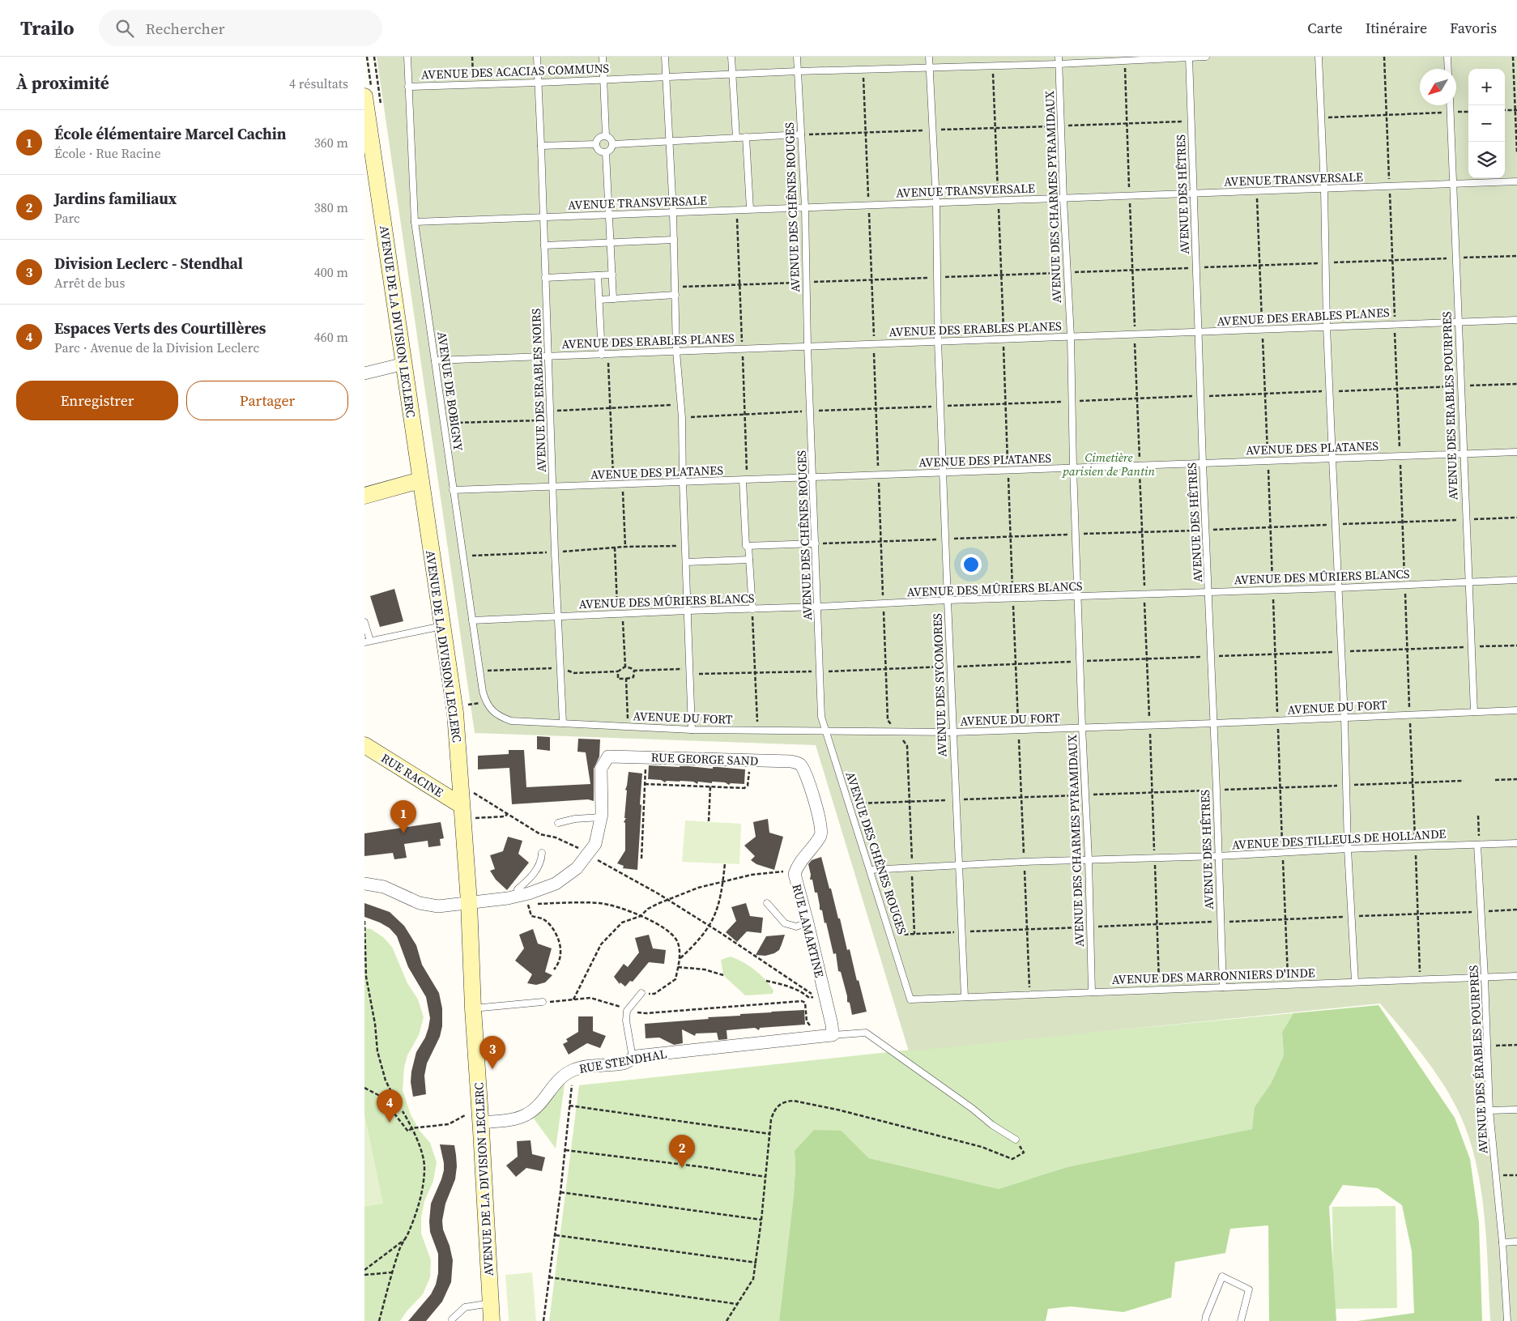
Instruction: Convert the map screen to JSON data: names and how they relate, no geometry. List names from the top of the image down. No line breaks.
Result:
{"streets":{"main road":["AVENUE DE LA DIVISION LECLERC","RUE RACINE"],"street":["RUE GEORGE SAND","RUE LAMARTINE","RUE STENDHAL"],"lane":["AVENUE DES ACACIAS COMMUNS","AVENUE TRANSVERSALE","AVENUE DES HÊTRES","AVENUE DES CHARMES PYRAMIDAUX","AVENUE DES CHÊNES ROUGES","AVENUE DES ERABLES PLANES","AVENUE DES ERABLES NOIRS","AVENUE DE BOBIGNY","AVENUE DES ERABLES POURPRES","AVENUE DES PLATANES","AVENUE DES MÛRIERS BLANCS","AVENUE DES SYCOMORES","AVENUE DU FORT","AVENUE DES TILLEULS DE HOLLANDE","AVENUE DES MARRONNIERS D'INDE","AVENUE DES ÉRABLES POURPRES"]},"crossings":[["AVENUE DES ACACIAS COMMUNS","AVENUE DES HÊTRES"],["AVENUE DES ACACIAS COMMUNS","AVENUE DES CHARMES PYRAMIDAUX"],["AVENUE DES ACACIAS COMMUNS","AVENUE DES CHÊNES ROUGES"],["AVENUE DES ACACIAS COMMUNS","AVENUE DES ERABLES NOIRS"],["AVENUE DES ACACIAS COMMUNS","AVENUE DE BOBIGNY"],["AVENUE DES ACACIAS COMMUNS","AVENUE DES SYCOMORES"],["AVENUE TRANSVERSALE","AVENUE DES HÊTRES"],["AVENUE TRANSVERSALE","AVENUE DES CHARMES PYRAMIDAUX"],["AVENUE TRANSVERSALE","AVENUE DES CHÊNES ROUGES"],["AVENUE TRANSVERSALE","AVENUE DES ERABLES NOIRS"],["AVENUE TRANSVERSALE","AVENUE DE BOBIGNY"],["AVENUE TRANSVERSALE","AVENUE DES ERABLES POURPRES"],["AVENUE TRANSVERSALE","AVENUE DES SYCOMORES"],["AVENUE DES HÊTRES","AVENUE DES ERABLES PLANES"],["AVENUE DES HÊTRES","AVENUE DES PLATANES"],["AVENUE DES HÊTRES","AVENUE DES MÛRIERS BLANCS"],["AVENUE DES HÊTRES","AVENUE DU FORT"],["AVENUE DES HÊTRES","AVENUE DES TILLEULS DE HOLLANDE"],["AVENUE DES HÊTRES","AVENUE DES MARRONNIERS D'INDE"],["AVENUE DES CHARMES PYRAMIDAUX","AVENUE DES ERABLES PLANES"],["AVENUE DES CHARMES PYRAMIDAUX","AVENUE DES PLATANES"],["AVENUE DES CHARMES PYRAMIDAUX","AVENUE DES MÛRIERS BLANCS"],["AVENUE DES CHARMES PYRAMIDAUX","AVENUE DU FORT"],["AVENUE DES CHARMES PYRAMIDAUX","AVENUE DES TILLEULS DE HOLLANDE"],["AVENUE DES CHARMES PYRAMIDAUX","AVENUE DES MARRONNIERS D'INDE"],["AVENUE DES CHÊNES ROUGES","AVENUE DES ERABLES PLANES"],["AVENUE DES CHÊNES ROUGES","AVENUE DES PLATANES"],["AVENUE DES CHÊNES ROUGES","AVENUE DES MÛRIERS BLANCS"],["AVENUE DES CHÊNES ROUGES","AVENUE DU FORT"],["AVENUE DES CHÊNES ROUGES","AVENUE DES TILLEULS DE HOLLANDE"],["AVENUE DES CHÊNES ROUGES","AVENUE DES MARRONNIERS D'INDE"],["AVENUE DES ERABLES PLANES","AVENUE DES ERABLES NOIRS"],["AVENUE DES ERABLES PLANES","AVENUE DE BOBIGNY"],["AVENUE DES ERABLES PLANES","AVENUE DES ERABLES POURPRES"],["AVENUE DES ERABLES PLANES","AVENUE DES SYCOMORES"],["AVENUE DE LA DIVISION LECLERC","RUE RACINE"],["AVENUE DE LA DIVISION LECLERC","RUE STENDHAL"],["AVENUE DES ERABLES NOIRS","AVENUE DES PLATANES"],["AVENUE DES ERABLES NOIRS","AVENUE DES MÛRIERS BLANCS"],["AVENUE DES ERABLES NOIRS","AVENUE DU FORT"],["AVENUE DE BOBIGNY","AVENUE DES PLATANES"],["AVENUE DE BOBIGNY","AVENUE DES MÛRIERS BLANCS"],["AVENUE DE BOBIGNY","AVENUE DU FORT"],["AVENUE DES ERABLES POURPRES","AVENUE DES PLATANES"],["AVENUE DES ERABLES POURPRES","AVENUE DES MÛRIERS BLANCS"],["AVENUE DES ERABLES POURPRES","AVENUE DU FORT"],["AVENUE DES PLATANES","AVENUE DES SYCOMORES"],["AVENUE DES MÛRIERS BLANCS","AVENUE DES SYCOMORES"],["AVENUE DES SYCOMORES","AVENUE DU FORT"],["AVENUE DES SYCOMORES","AVENUE DES TILLEULS DE HOLLANDE"],["AVENUE DES SYCOMORES","AVENUE DES MARRONNIERS D'INDE"],["RUE GEORGE SAND","RUE LAMARTINE"],["AVENUE DES TILLEULS DE HOLLANDE","AVENUE DES ÉRABLES POURPRES"],["RUE LAMARTINE","RUE STENDHAL"],["AVENUE DES MARRONNIERS D'INDE","AVENUE DES ÉRABLES POURPRES"]],"parks":["Cimetière parisien de Pantin"],"north":"bottom left","page":{"header":"Trailo","search":"Rechercher","nav":["Carte","Itinéraire","Favoris"],"heading":["À proximité","4 résultats"],"map_buttons":["+","−"],"list":[{"mark":"1","name":"École élémentaire Marcel Cachin","note":"École · Rue Racine","value":"360 m"},{"mark":"2","name":"Jardins familiaux","note":"Parc","value":"380 m"},{"mark":"3","name":"Division Leclerc - Stendhal","note":"Arrêt de bus","value":"400 m"},{"mark":"4","name":"Espaces Verts des Courtillères","note":"Parc · Avenue de la Division Leclerc","value":"460 m"}],"buttons":["Enregistrer","Partager"],"pins":["1","3","4","2"]}}
